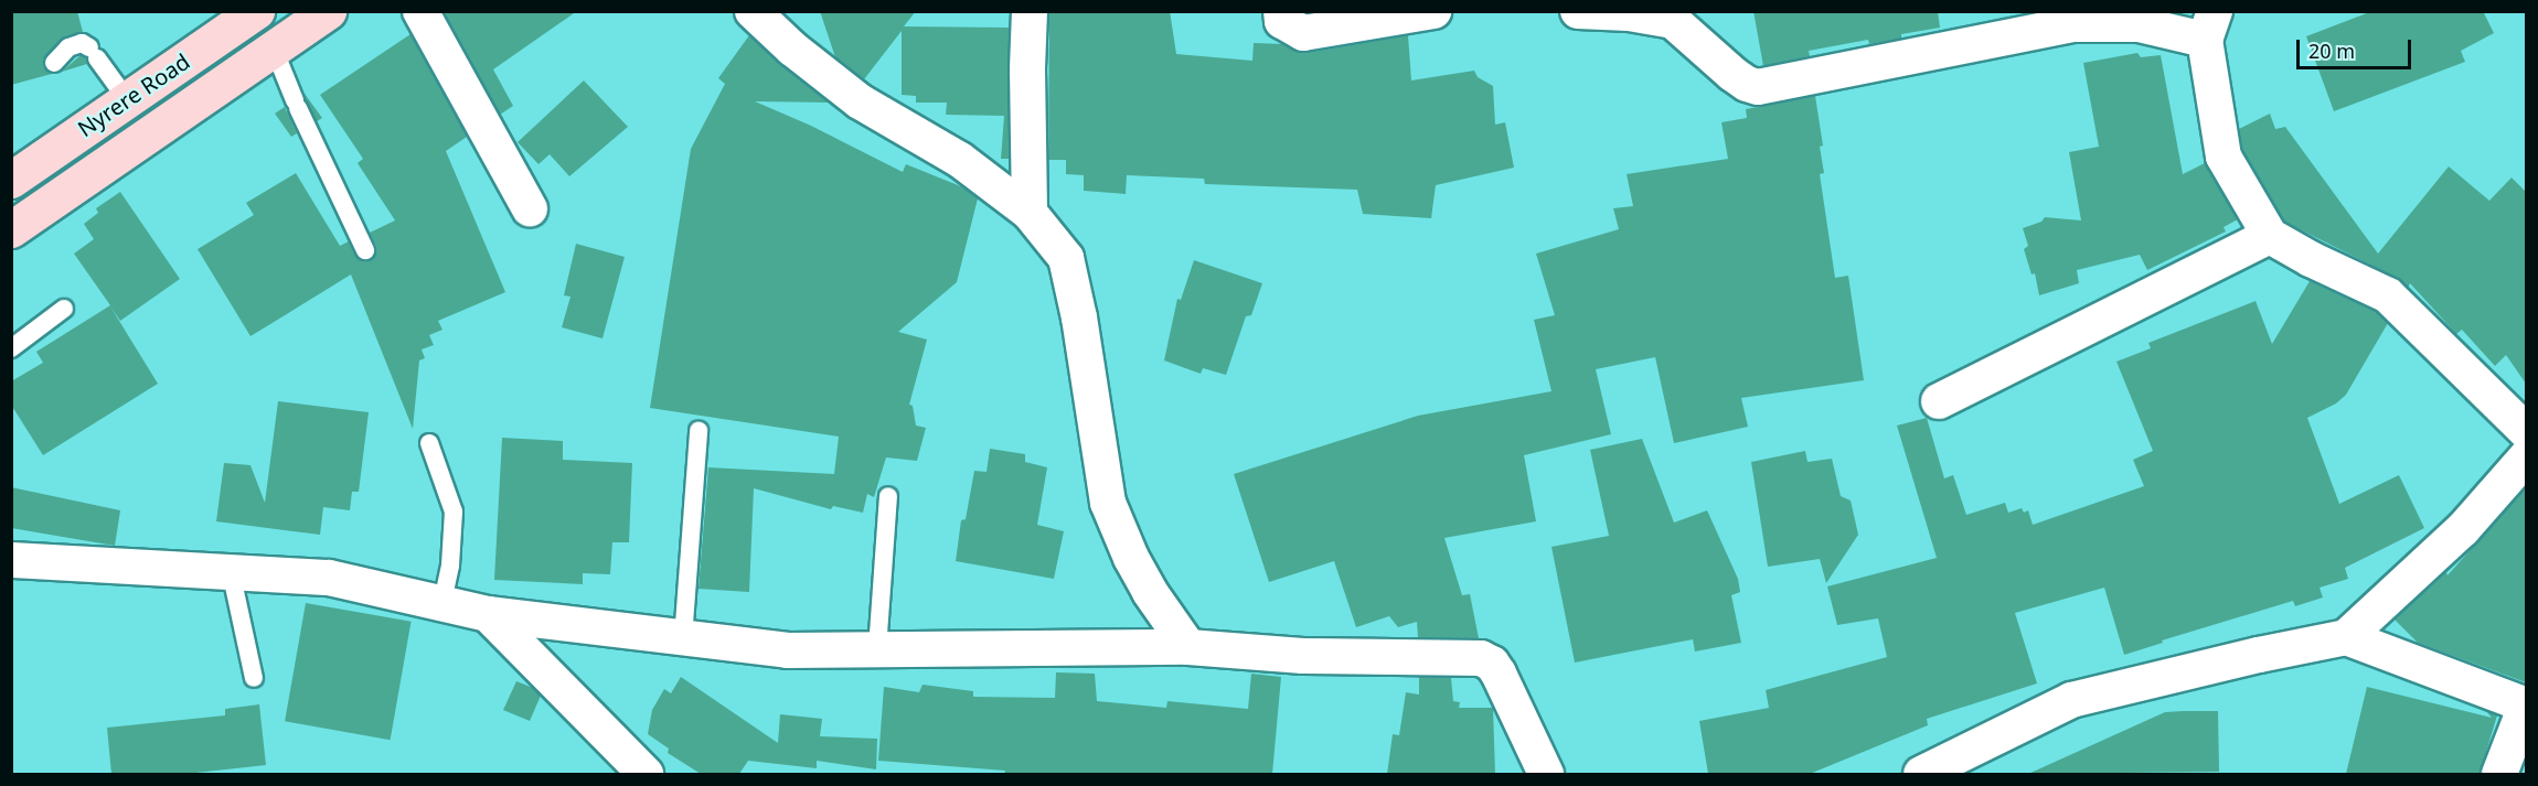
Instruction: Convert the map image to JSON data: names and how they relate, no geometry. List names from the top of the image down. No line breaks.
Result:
{"streets":{"main road":["Nyrere Road"]},"scale_bar":"20 m"}
